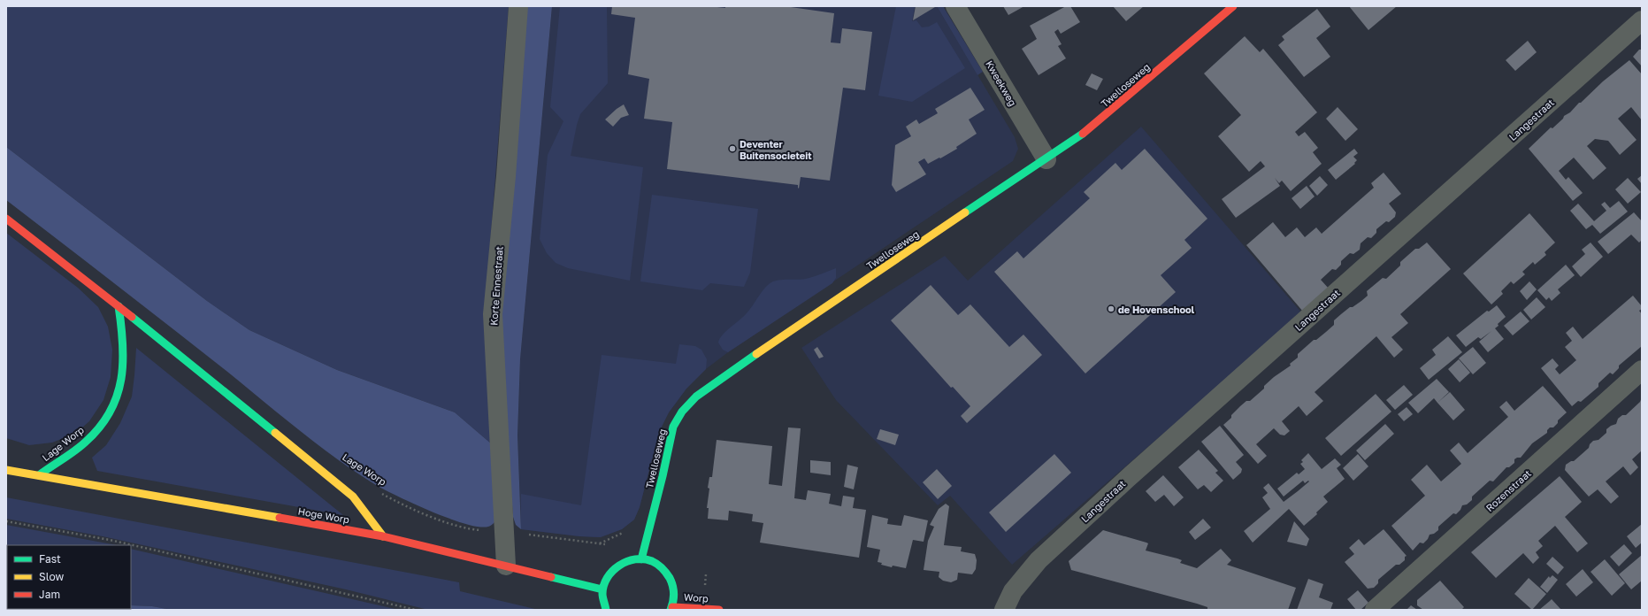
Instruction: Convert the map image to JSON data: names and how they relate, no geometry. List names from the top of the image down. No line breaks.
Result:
{"streets":{"street":["Kweekweg","Twelloseweg","Langestraat","Korte Ennestraat","Lage Worp","Rozenstraat","Hoge Worp","Worp"]},"crossings":[["Kweekweg","Twelloseweg"],["Twelloseweg","Lage Worp"],["Korte Ennestraat","Lage Worp"],["Korte Ennestraat","Hoge Worp"],["Lage Worp","Hoge Worp"]],"places":["Deventer Buitensocieteit","de Hovenschool"],"legend":["Fast","Slow","Jam"]}
